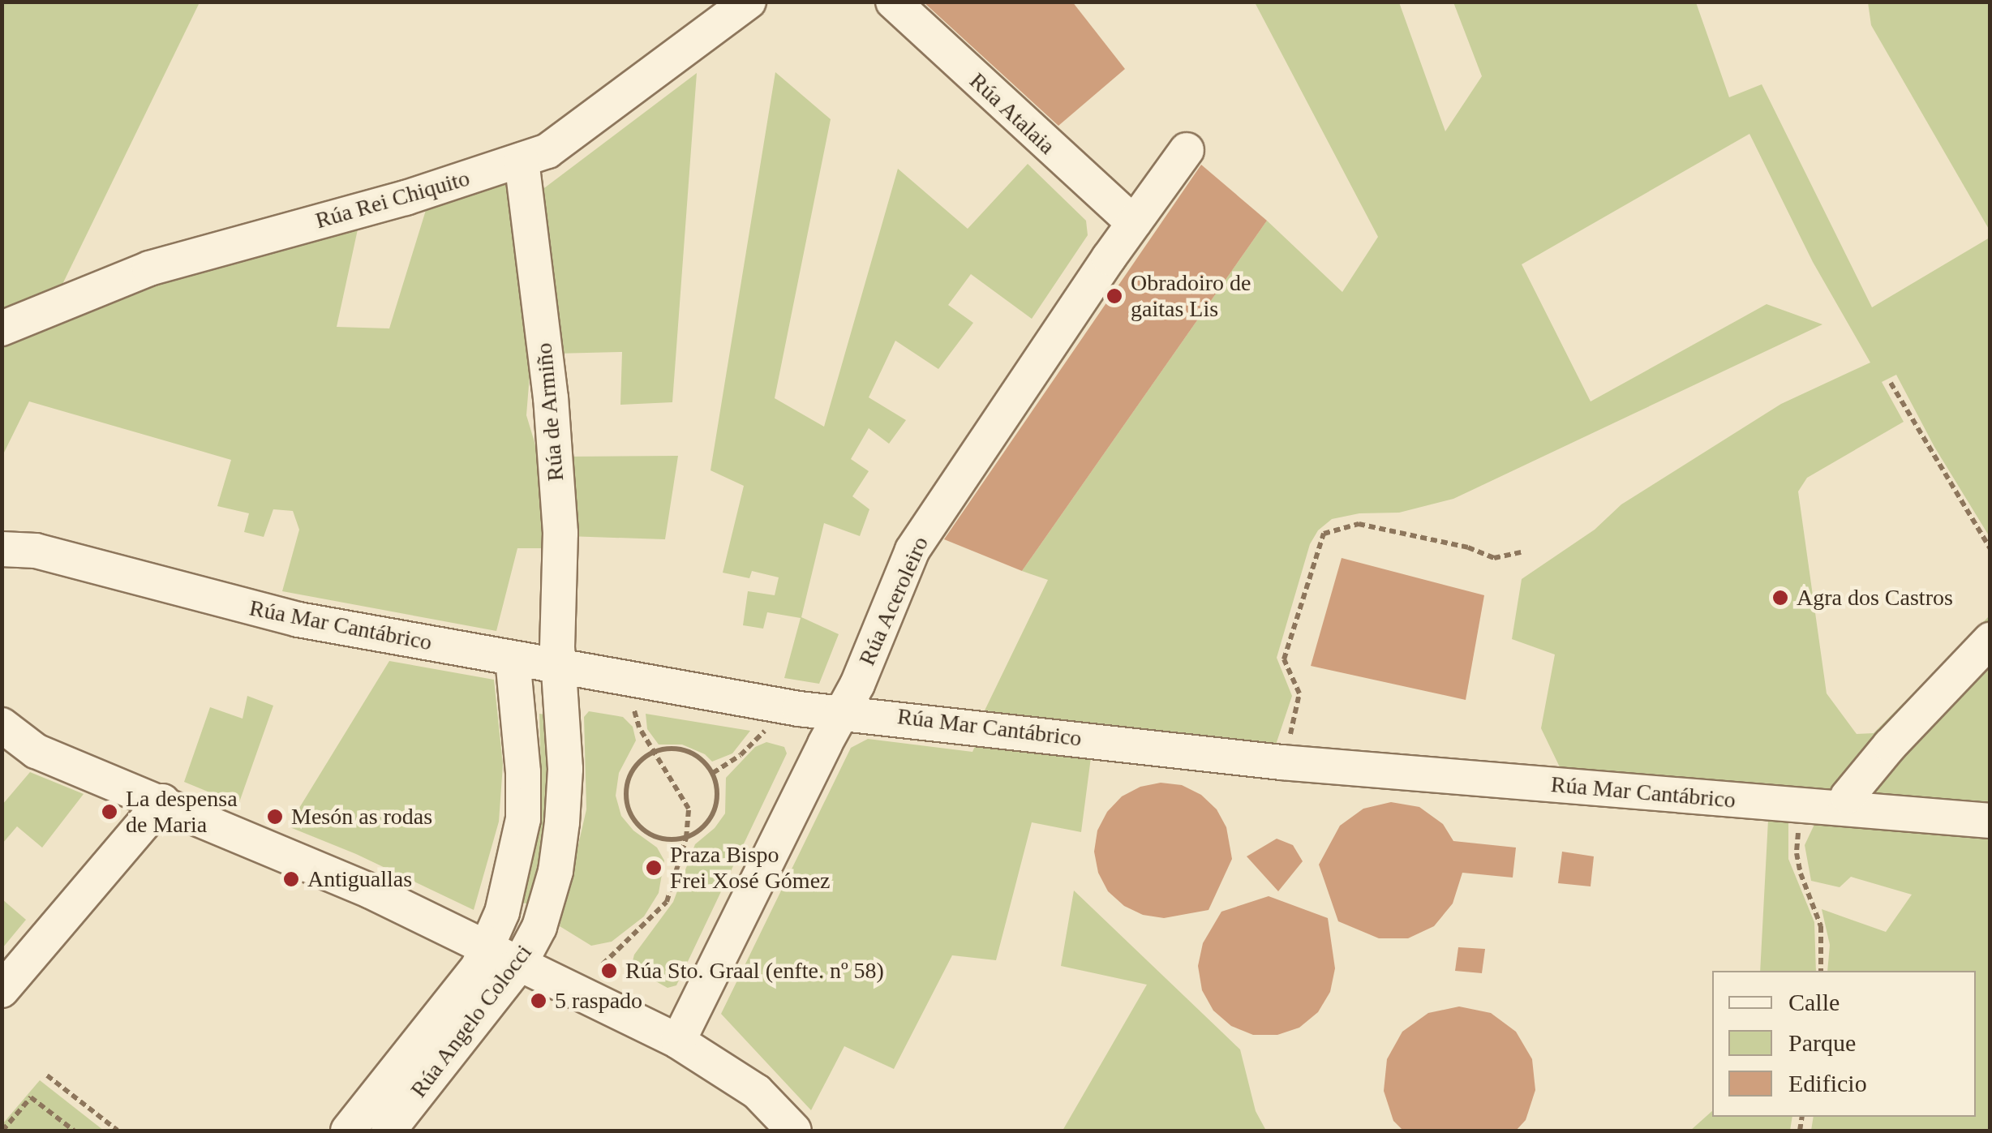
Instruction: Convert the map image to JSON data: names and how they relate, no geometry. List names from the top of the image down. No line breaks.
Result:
{"streets":{"street":["Rúa Atalaia","Rúa Rei Chiquito","Rúa de Armiño","Rúa Aceroleiro","Rúa Mar Cantábrico","Rúa Angelo Colocci"]},"crossings":[["Rúa Atalaia","Rúa Aceroleiro"],["Rúa Rei Chiquito","Rúa de Armiño"],["Rúa de Armiño","Rúa Mar Cantábrico"],["Rúa de Armiño","Rúa Angelo Colocci"],["Rúa Aceroleiro","Rúa Mar Cantábrico"],["Rúa Mar Cantábrico","Rúa Angelo Colocci"]],"places":["Obradoiro de gaitas Lis","Agra dos Castros","La despensa de Maria","Mesón as rodas","Praza Bispo Frei Xosé Gómez","Antiguallas","Rúa Sto. Graal (enfte. nº 58)","5 raspado"],"legend":["Calle","Parque","Edificio"]}
